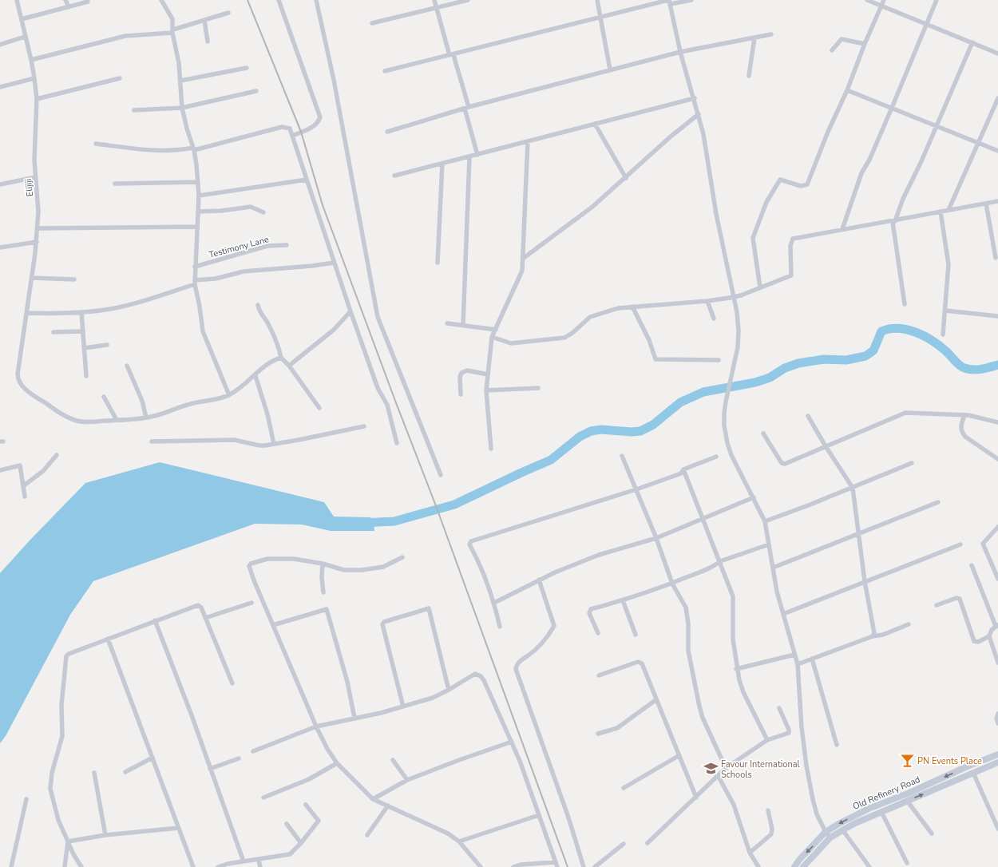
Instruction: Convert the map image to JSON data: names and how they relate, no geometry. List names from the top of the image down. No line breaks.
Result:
{"streets":{"main road":["Old Refinery Road"],"street":["Elijiji","Testimony Lane"]},"places":{"bar":["PN Events Place"],"school or university":["Favour International Schools"]}}
